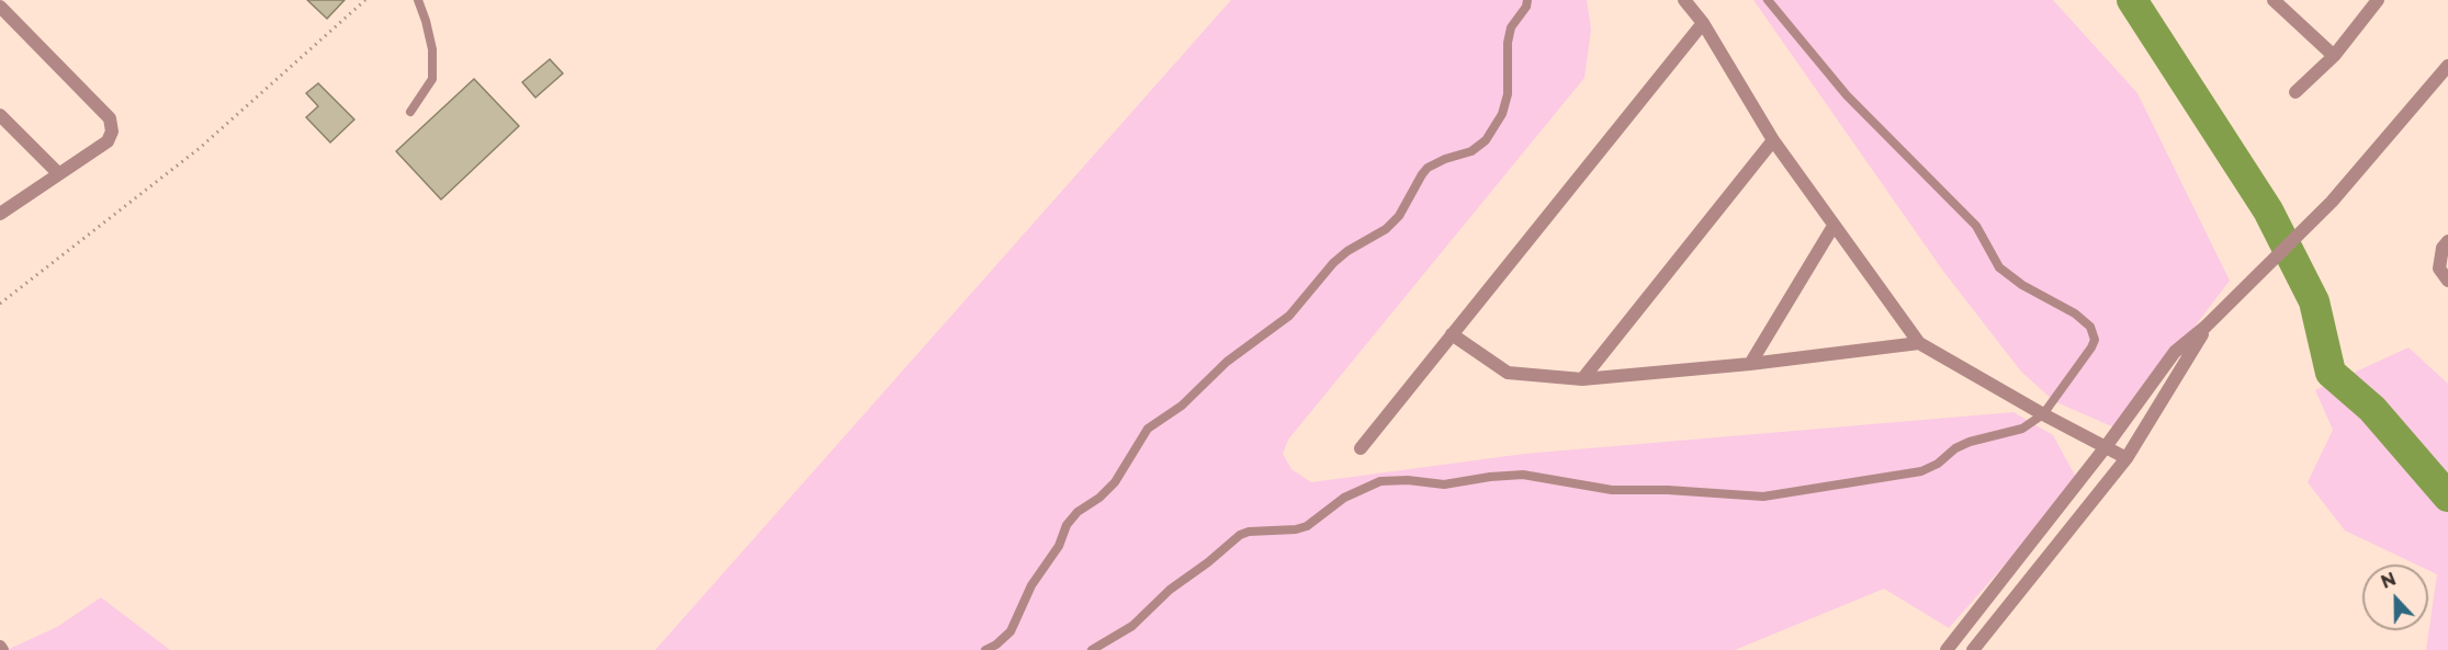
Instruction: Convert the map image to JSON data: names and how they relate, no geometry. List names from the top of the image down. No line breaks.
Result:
{"north":"top"}
